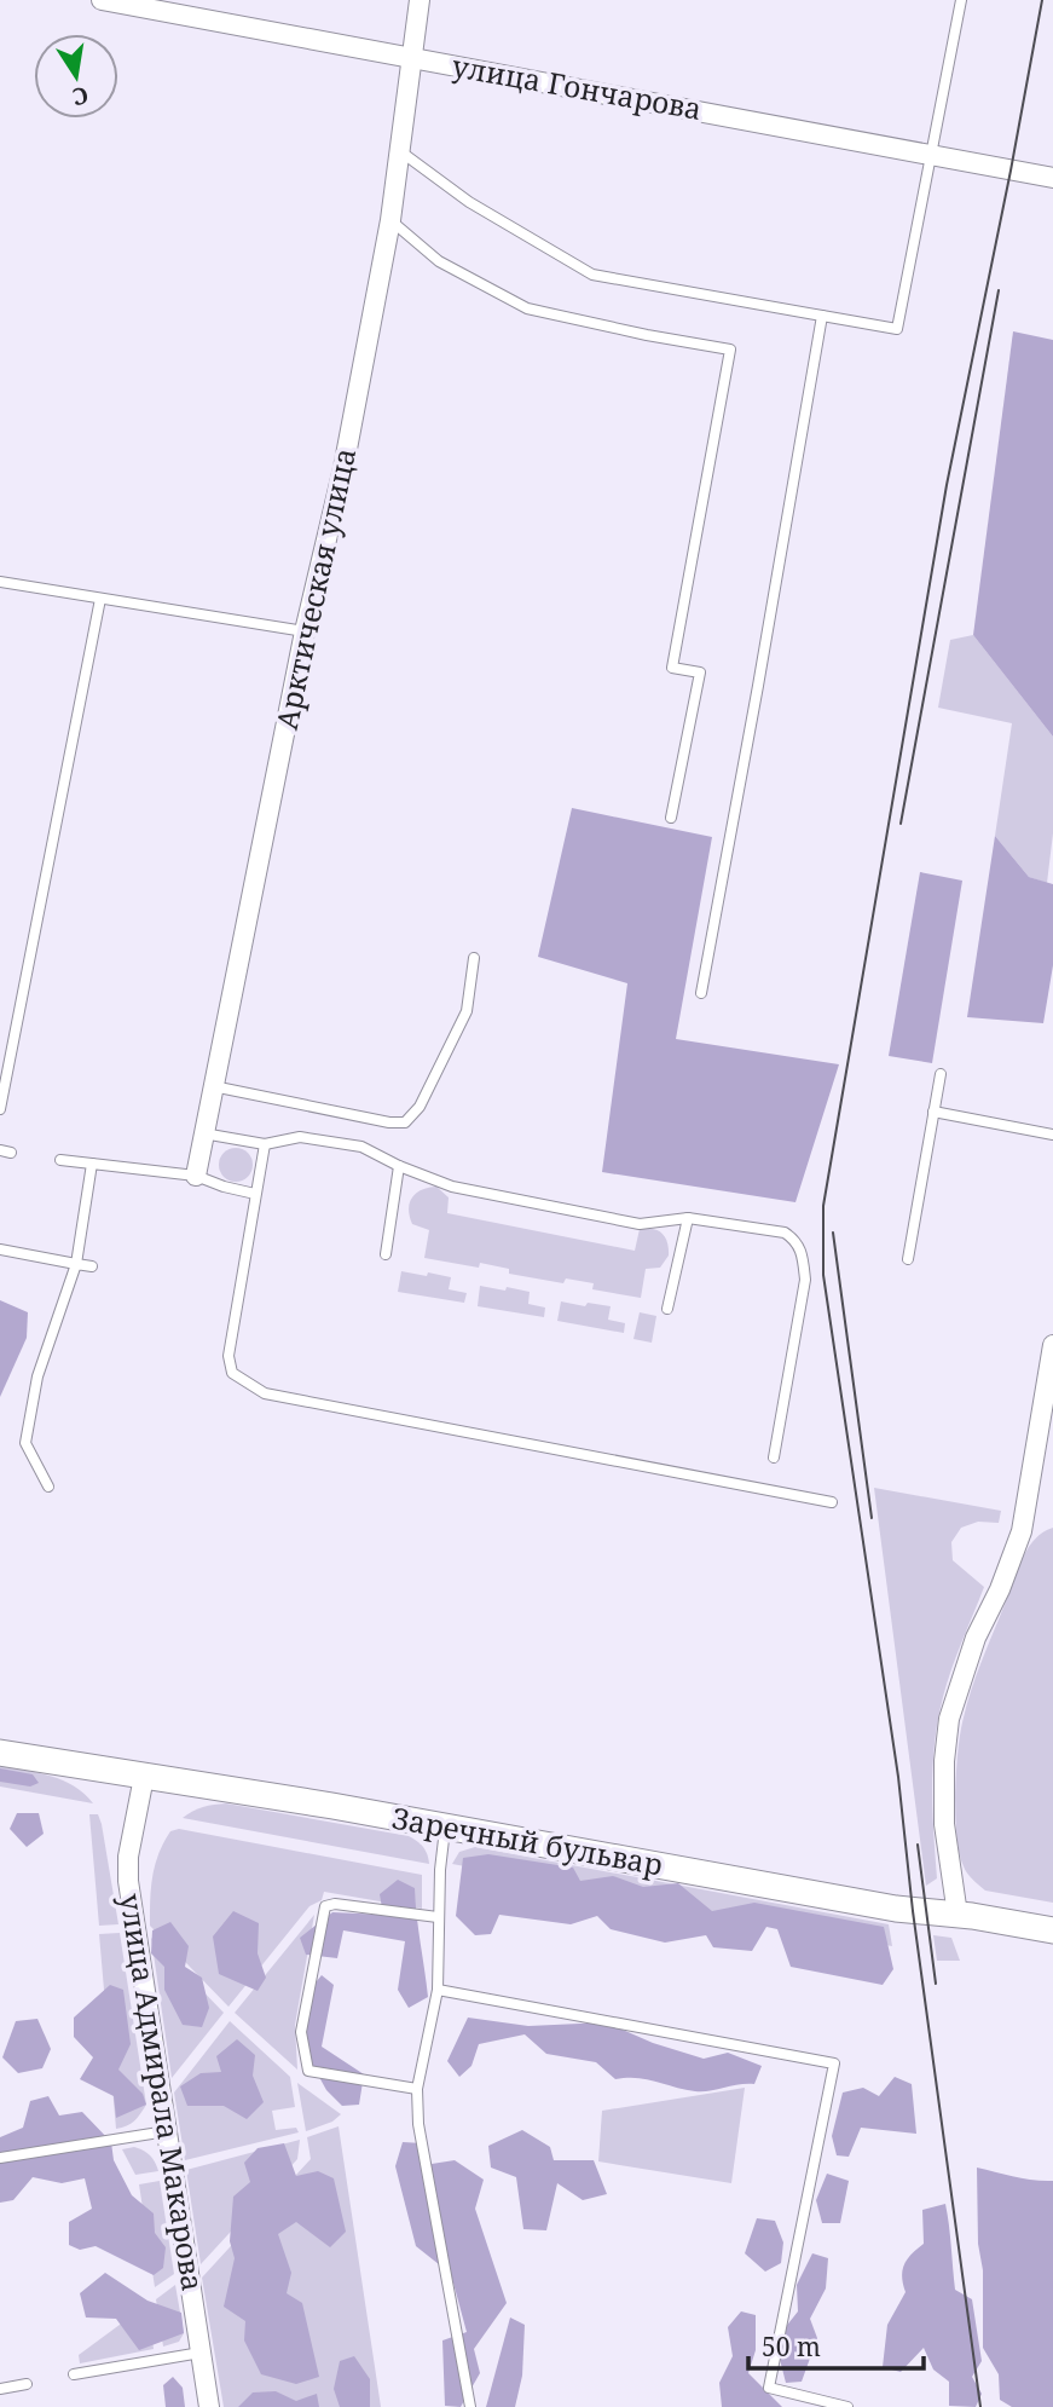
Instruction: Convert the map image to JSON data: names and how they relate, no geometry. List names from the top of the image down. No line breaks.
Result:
{"streets":{"street":["улица Гончарова","Арктическая улица","Заречный бульвар","улица Адмирала Макарова"]},"crossings":[["улица Гончарова","Арктическая улица"],["Заречный бульвар","улица Адмирала Макарова"]],"scale_bar":"50 m","north":"bottom"}
